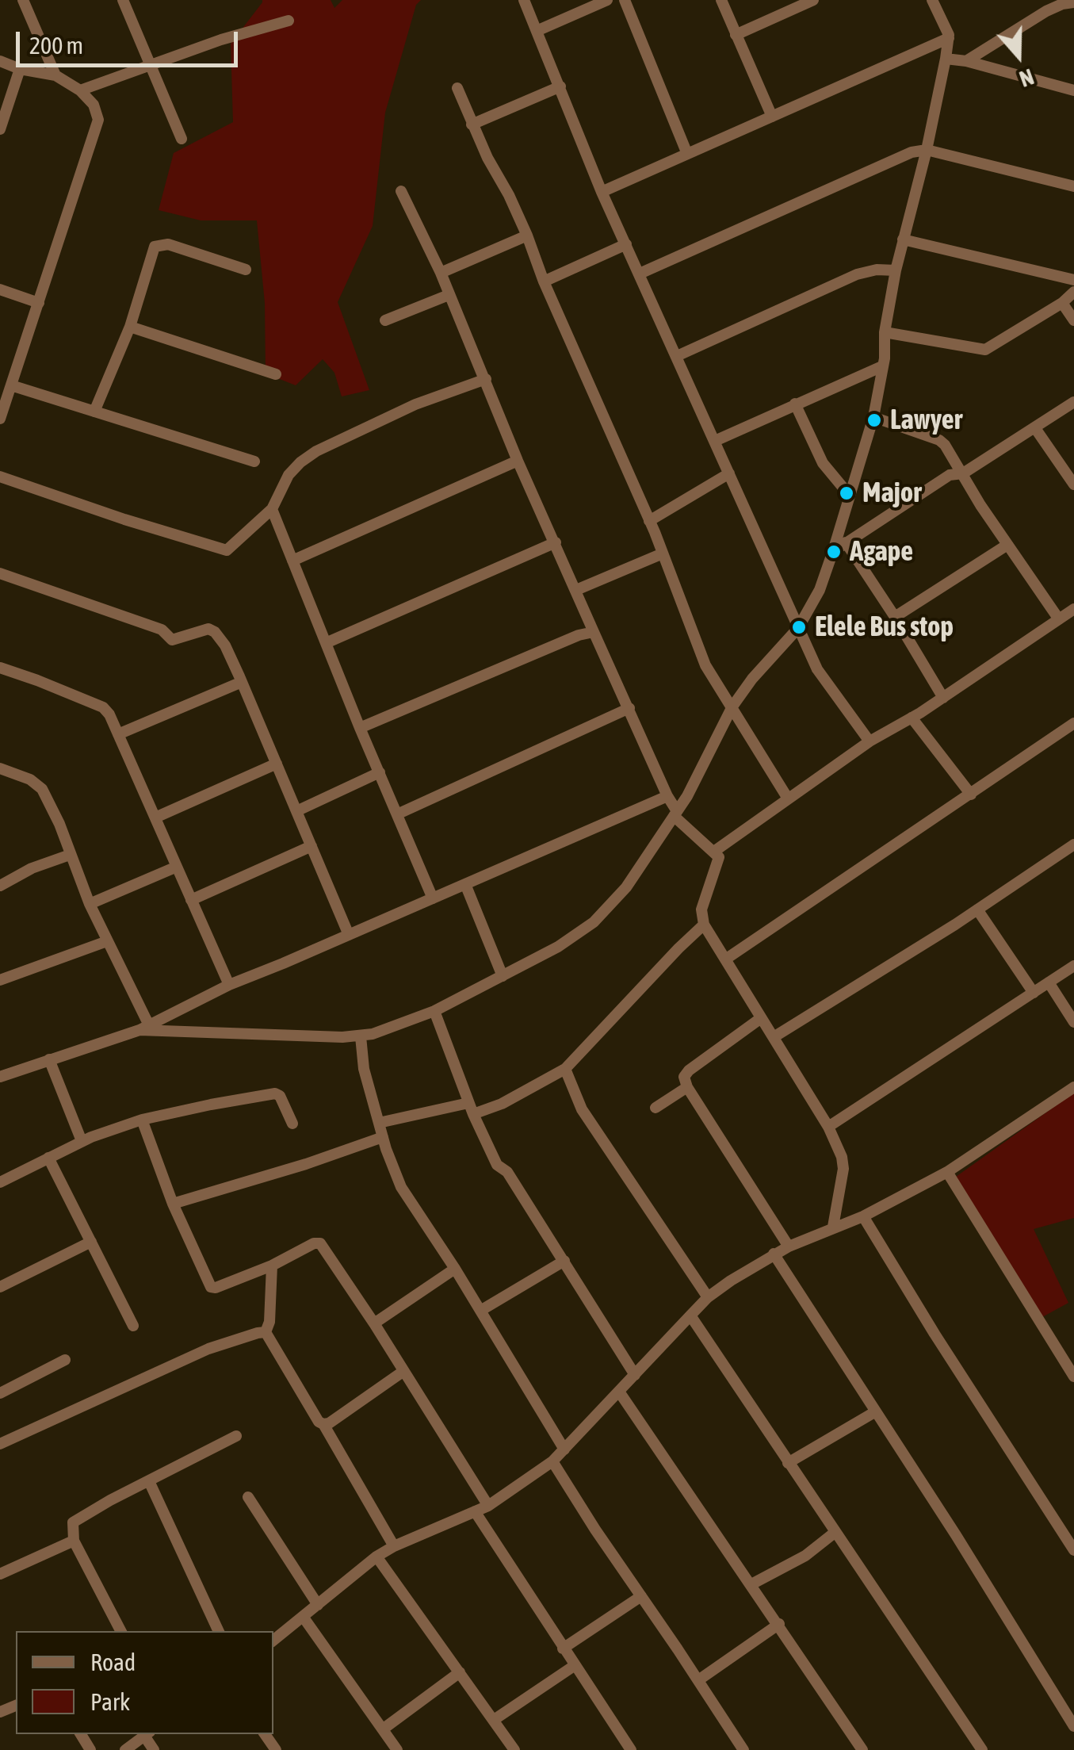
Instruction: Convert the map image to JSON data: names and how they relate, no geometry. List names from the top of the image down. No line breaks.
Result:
{"places":["Lawyer","Major","Agape","Elele Bus stop"],"legend":["Road","Park"],"scale_bar":"200 m","north":"bottom"}
